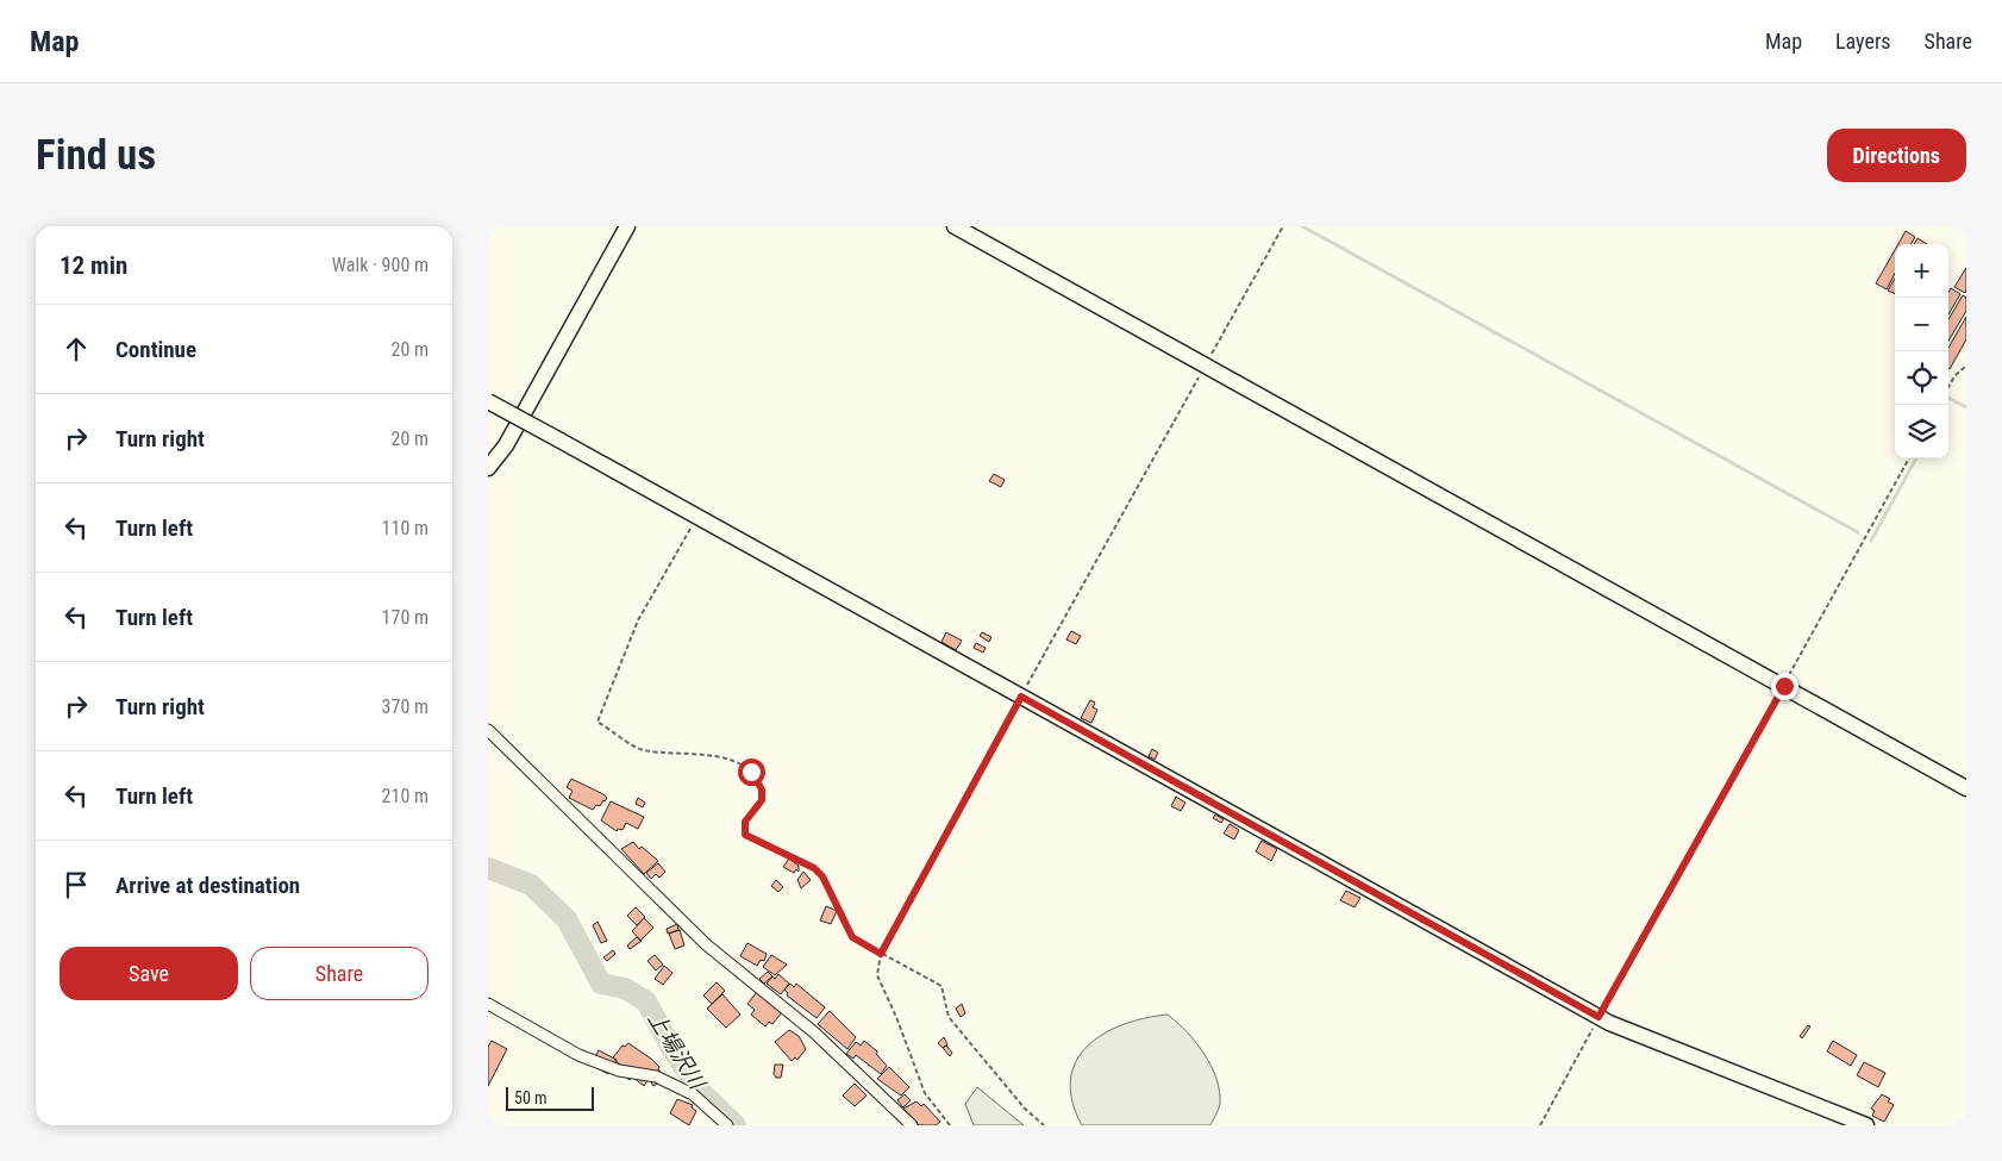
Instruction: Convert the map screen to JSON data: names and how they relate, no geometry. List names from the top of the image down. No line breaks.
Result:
{"water":["上場沢川"],"scale_bar":"50 m","page":{"header":"Map","nav":["Map","Layers","Share"],"buttons":["Directions",["Save","Share"]],"title":"Find us","heading":["12 min","Walk · 900 m"],"map_buttons":["+","−"],"list":[["Continue","20 m"],["Turn right","20 m"],["Turn left","110 m"],["Turn left","170 m"],["Turn right","370 m"],["Turn left","210 m"],"Arrive at destination"],"scale":"50 m"}}
